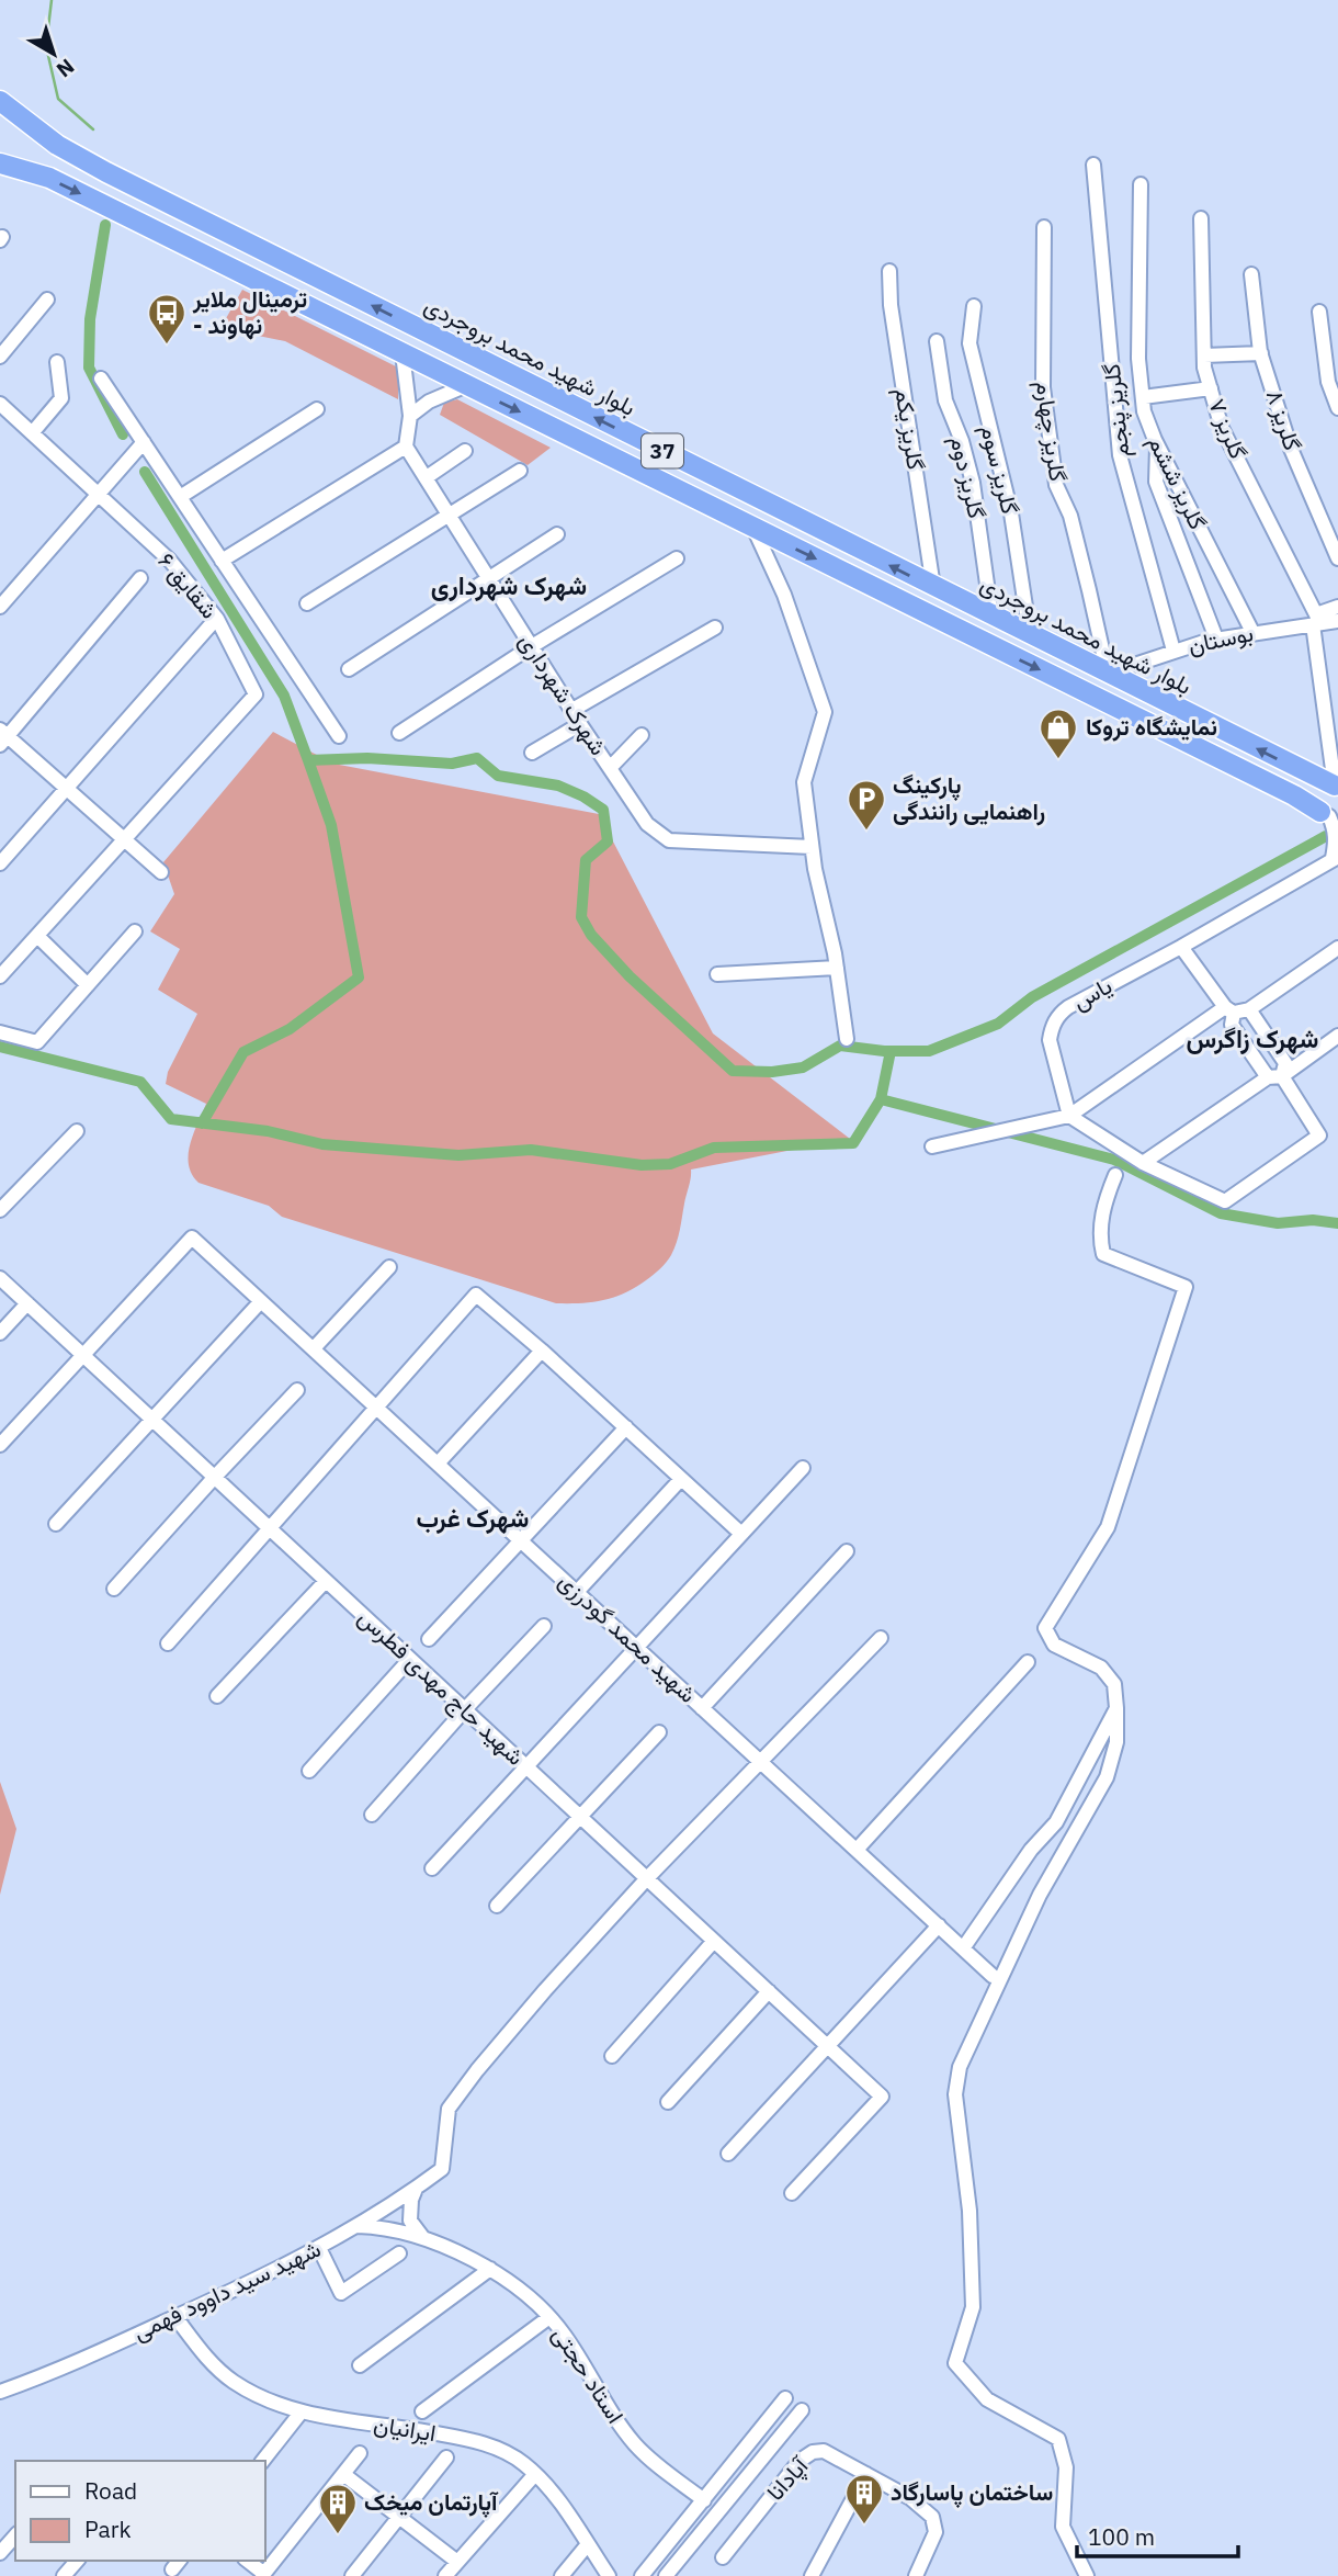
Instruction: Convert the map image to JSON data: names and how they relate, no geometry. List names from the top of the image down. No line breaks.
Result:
{"streets":{"highway":["بلوار شهید محمد بروجردی","37"],"street":["گلریز پنجم","گلریز ۸","گلریز یکم","گلریز ۷","گلریز چهارم","گلریز سوم","گلریز دوم","گلریز ششم","شقایق ۶","بوستان","شهرک شهرداری","یاس","شهید محمد گودرزی","شهید حاج مهدی فطرس","شهید سید داوود فهمی","استاد حجتی","ایرانیان","آپادانا"]},"crossings":[["بلوار شهید محمد بروجردی","گلریز یکم"],["بلوار شهید محمد بروجردی","گلریز ۷"],["بلوار شهید محمد بروجردی","گلریز چهارم"],["بلوار شهید محمد بروجردی","گلریز سوم"],["بلوار شهید محمد بروجردی","گلریز دوم"],["بلوار شهید محمد بروجردی","بوستان"],["گلریز پنجم","بوستان"],["گلریز ۷","بوستان"],["گلریز چهارم","بوستان"],["گلریز ششم","بوستان"],["شهید محمد گودرزی","شهید حاج مهدی فطرس"],["شهید حاج مهدی فطرس","شهید سید داوود فهمی"],["شهید سید داوود فهمی","استاد حجتی"],["شهید سید داوود فهمی","ایرانیان"]],"districts":["شهرک شهرداری","شهرک زاگرس","شهرک غرب"],"places":{"bus stop":["ترمینال ملایر - نهاوند"],"shop":["نمایشگاه تروکا"],"parking":["پارکینگ راهنمایی رانندگی"],"building":["ساختمان پاسارگاد","آپارتمان میخک"]},"legend":["Road","Park"],"scale_bar":"100 m","north":"bottom right"}
